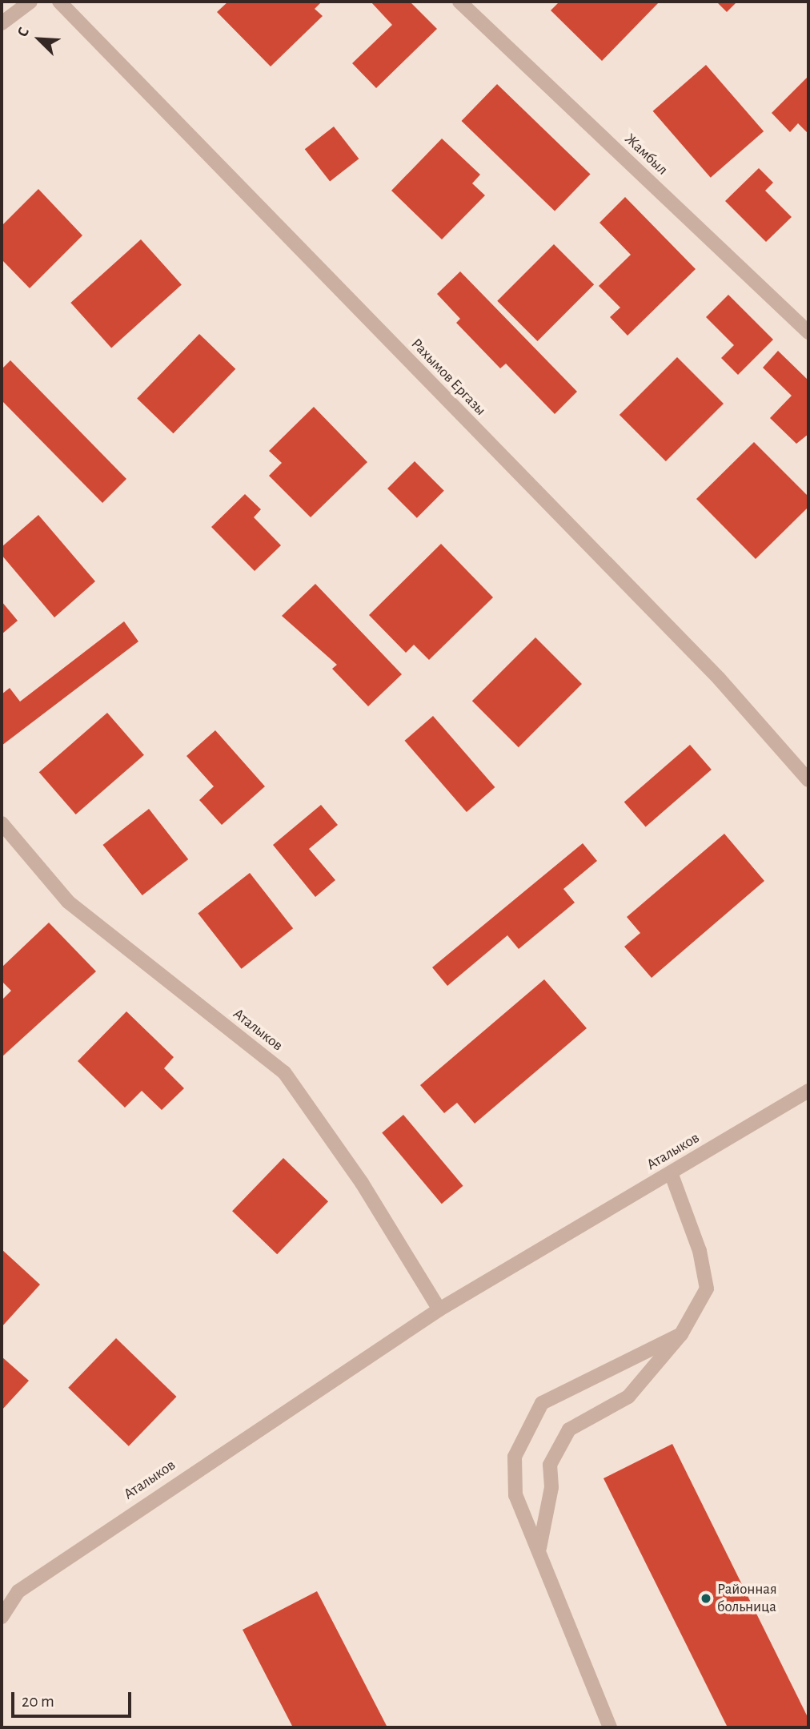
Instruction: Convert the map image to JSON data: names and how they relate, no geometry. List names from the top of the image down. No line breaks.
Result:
{"streets":{"street":["Жамбыл","Рахымов Ергазы","Аталыков"]},"places":["Районная больница"],"scale_bar":"20 m","north":"top left"}
